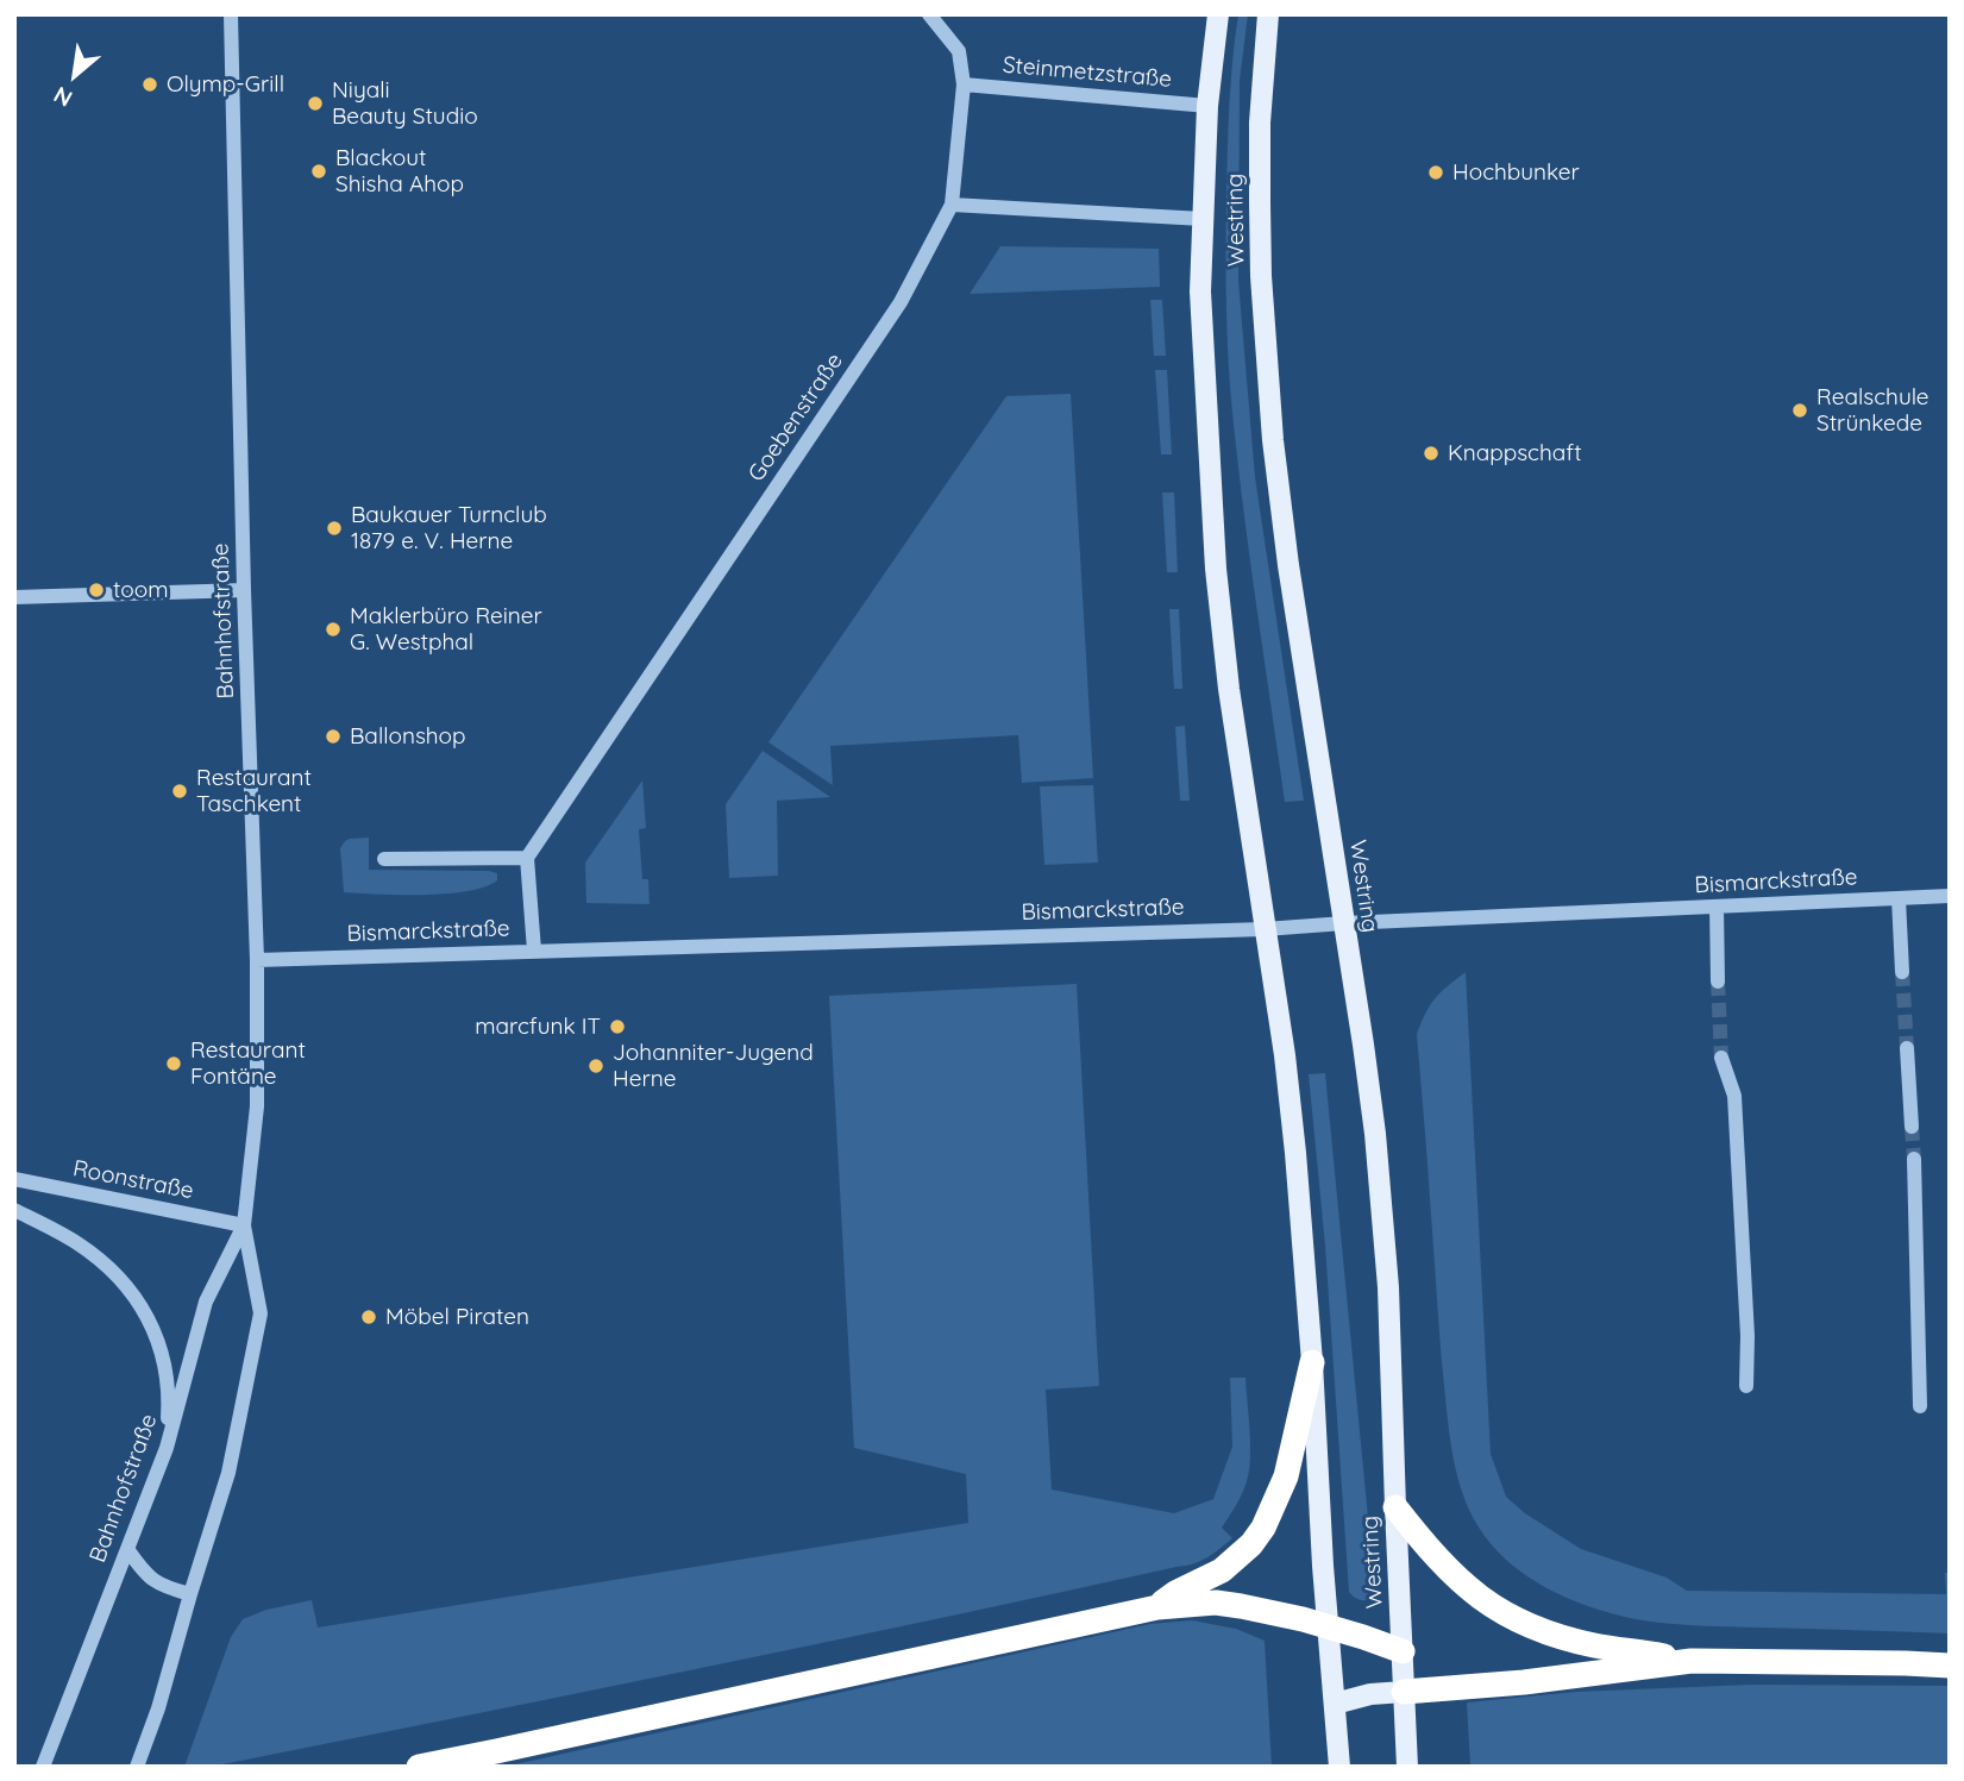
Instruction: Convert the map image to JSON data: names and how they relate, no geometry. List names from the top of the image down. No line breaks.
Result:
{"streets":{"main road":["Westring"],"street":["Steinmetzstraße","Goebenstraße","Bahnhofstraße","Bismarckstraße","Roonstraße"]},"crossings":[["Steinmetzstraße","Westring"],["Westring","Bismarckstraße"],["Bahnhofstraße","Bismarckstraße"],["Bahnhofstraße","Roonstraße"]],"places":["Olymp-Grill","Niyali Beauty Studio","Blackout Shisha Ahop","Hochbunker","Realschule Strünkede","Knappschaft","Baukauer Turnclub 1879 e. V. Herne","toom","Maklerbüro Reiner G. Westphal","Ballonshop","Restaurant Taschkent","marcfunk IT","Restaurant Fontäne","Johanniter-Jugend Herne","Möbel Piraten"],"north":"bottom left"}
